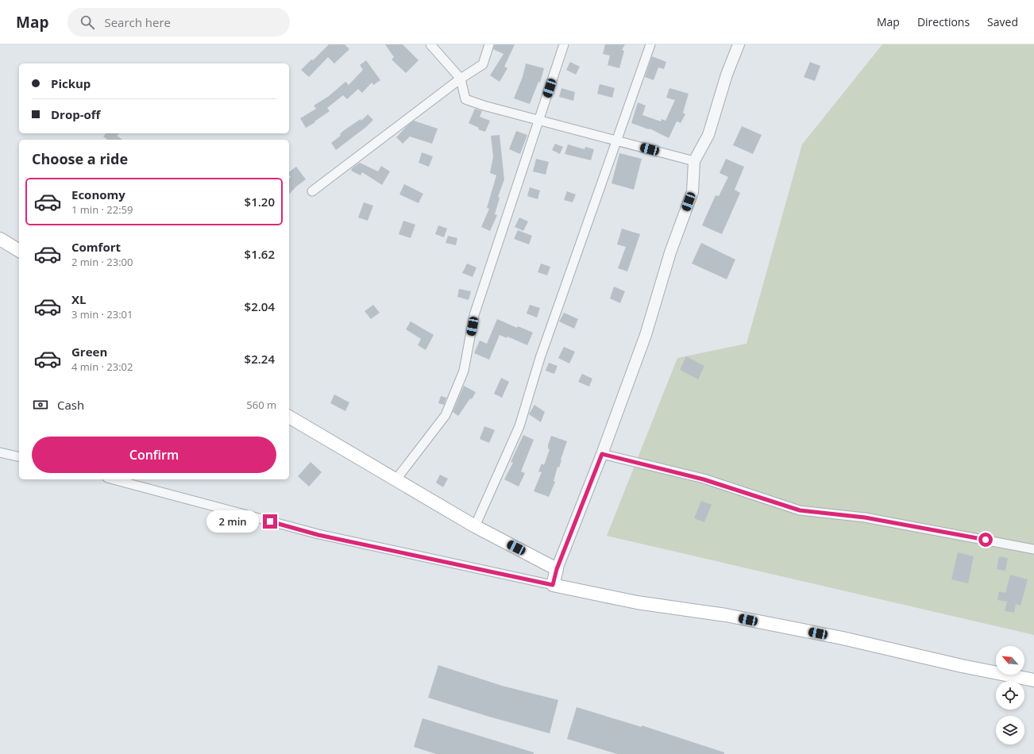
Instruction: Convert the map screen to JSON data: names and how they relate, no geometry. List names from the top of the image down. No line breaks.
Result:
{"north":"top left","page":{"header":"Map","search":"Search here","nav":["Map","Directions","Saved"],"banner":["Pickup","Drop-off"],"heading":"Choose a ride","list":[{"name":"Economy","note":"1 min · 22:59","value":"$1.20"},{"name":"Comfort","note":"2 min · 23:00","value":"$1.62"},{"name":"XL","note":"3 min · 23:01","value":"$2.04"},{"name":"Green","note":"4 min · 23:02","value":"$2.24"}],"pay":["Cash","560 m"],"buttons":"Confirm","bubble":"2 min"}}
